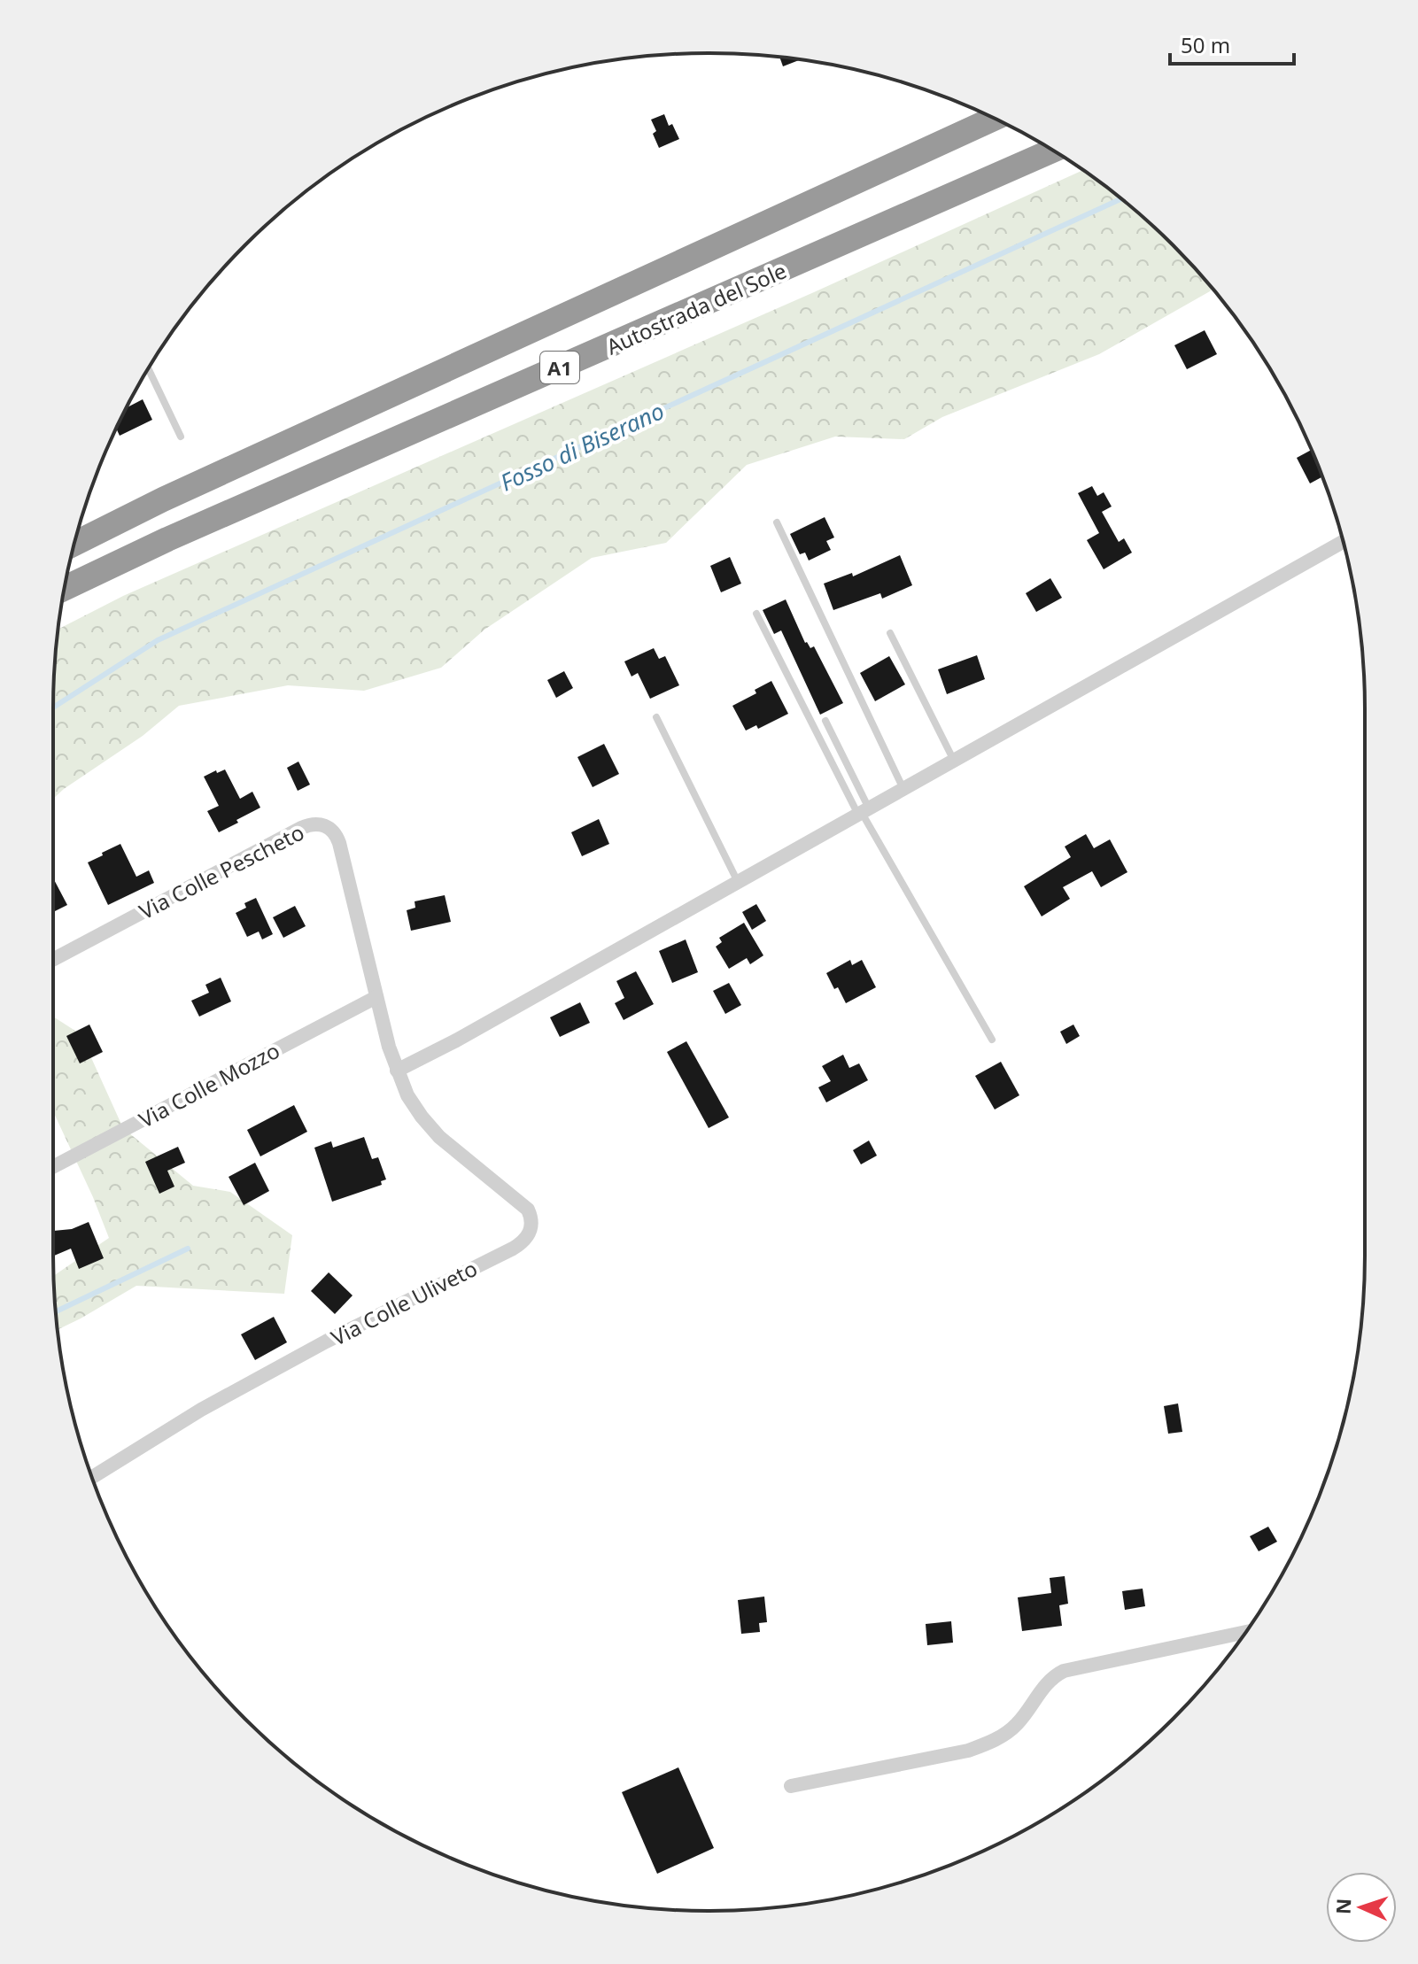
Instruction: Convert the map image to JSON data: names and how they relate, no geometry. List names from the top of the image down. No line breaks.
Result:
{"streets":{"highway":["Autostrada del Sole","A1"],"street":["Via Colle Pescheto","Via Colle Mozzo","Via Colle Uliveto"]},"crossings":[["Via Colle Pescheto","Via Colle Mozzo"],["Via Colle Pescheto","Via Colle Uliveto"]],"water":["Fosso di Biserano"],"scale_bar":"50 m","north":"left"}
